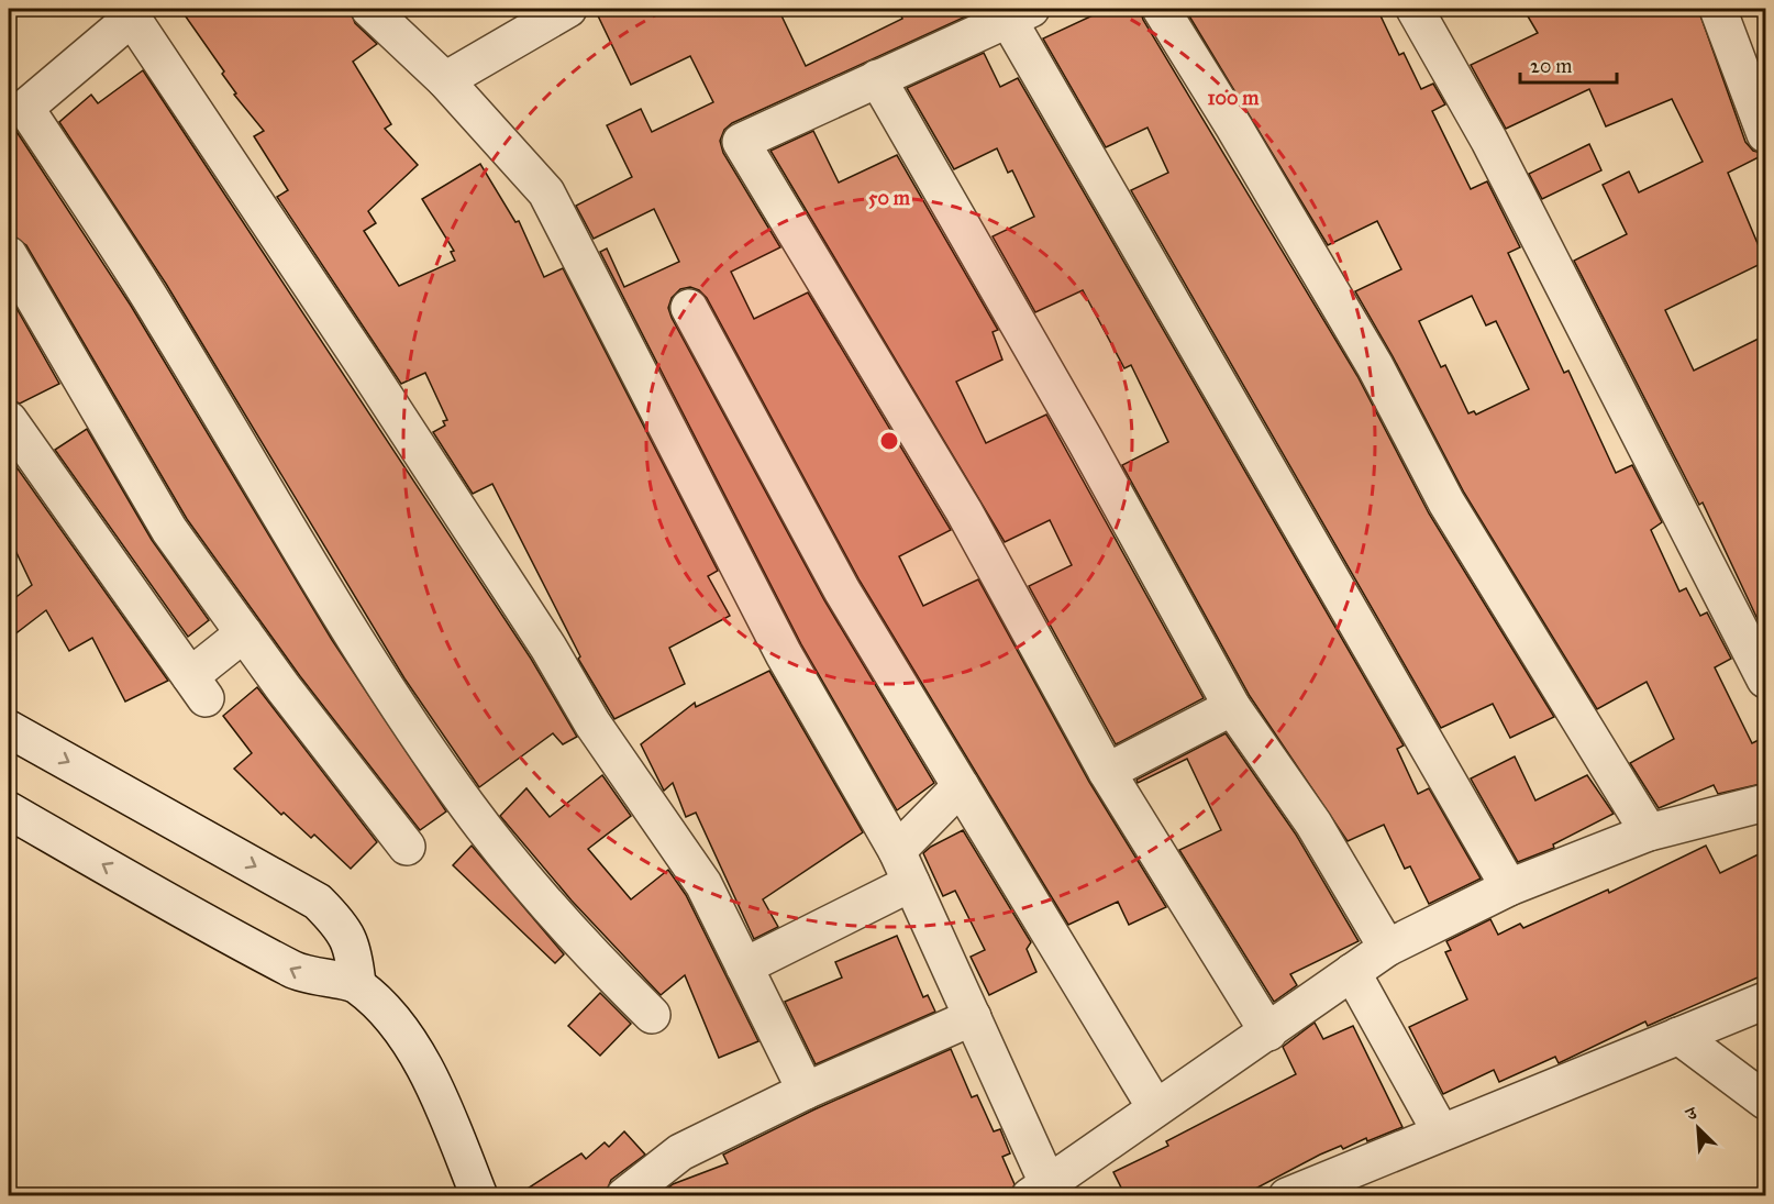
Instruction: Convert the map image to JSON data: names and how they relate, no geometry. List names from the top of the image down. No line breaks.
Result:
{"scale_bar":"20 m","north":"top left","rings":["100 m","50 m"]}
